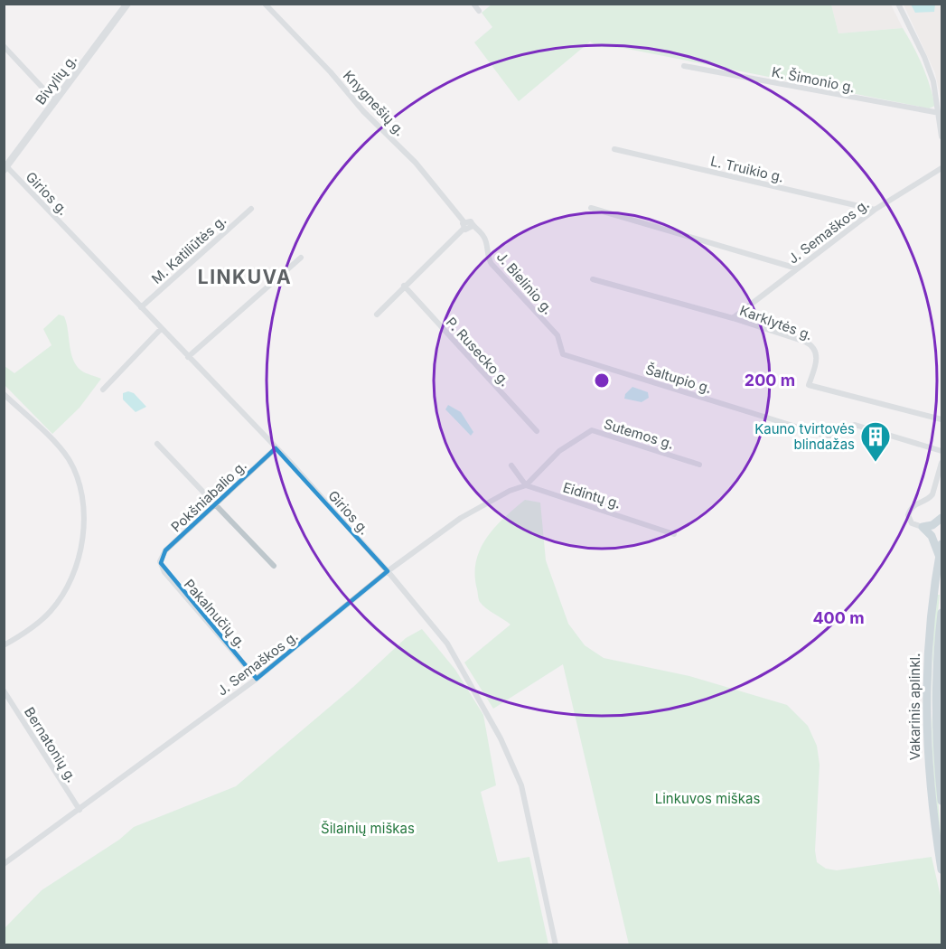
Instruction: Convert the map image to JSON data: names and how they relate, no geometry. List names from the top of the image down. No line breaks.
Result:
{"streets":{"highway":["Vakarinis aplinkl."],"street":["Bivylių g.","K. Šimonio g.","Knygnešių g.","L. Truikio g.","Girios g.","J. Semaškos g.","M. Katiliūtės g.","J. Bielinio g.","Karklytės g.","P. Rusecko g.","Šaltupio g.","Sutemos g.","Eidintų g.","Pokšniabalio g.","Pakalnučių g.","Bernatonių g."]},"crossings":[["Bivylių g.","Girios g."],["Knygnešių g.","J. Bielinio g."],["L. Truikio g.","J. Semaškos g."],["Girios g.","J. Semaškos g."],["Girios g.","M. Katiliūtės g."],["Girios g.","Pokšniabalio g."],["J. Semaškos g.","Karklytės g."],["J. Semaškos g.","Sutemos g."],["J. Semaškos g.","Eidintų g."],["J. Semaškos g.","Pakalnučių g."],["J. Semaškos g.","Bernatonių g."],["J. Bielinio g.","Šaltupio g."],["Sutemos g.","Eidintų g."],["Pokšniabalio g.","Pakalnučių g."]],"districts":["LINKUVA"],"parks":["Linkuvos miškas","Šilainių miškas"],"places":{"building":["Kauno tvirtovės blindažas"]},"rings":["200 m","400 m"]}
